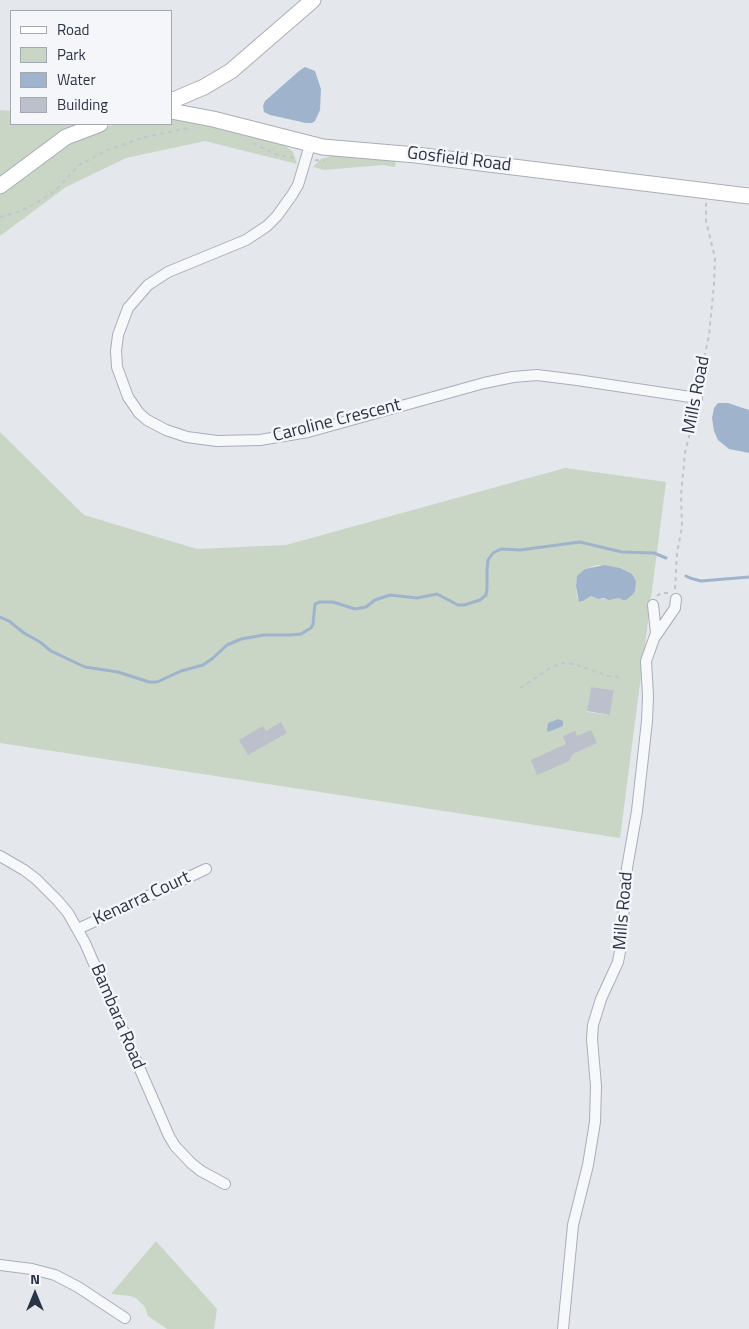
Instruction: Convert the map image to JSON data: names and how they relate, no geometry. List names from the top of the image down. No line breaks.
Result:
{"streets":{"street":["Gosfield Road","Mills Road","Caroline Crescent","Kenarra Court","Bambara Road"]},"crossings":[["Gosfield Road","Mills Road"],["Gosfield Road","Caroline Crescent"],["Mills Road","Caroline Crescent"],["Kenarra Court","Bambara Road"]],"legend":["Road","Park","Water","Building"],"north":"top"}
